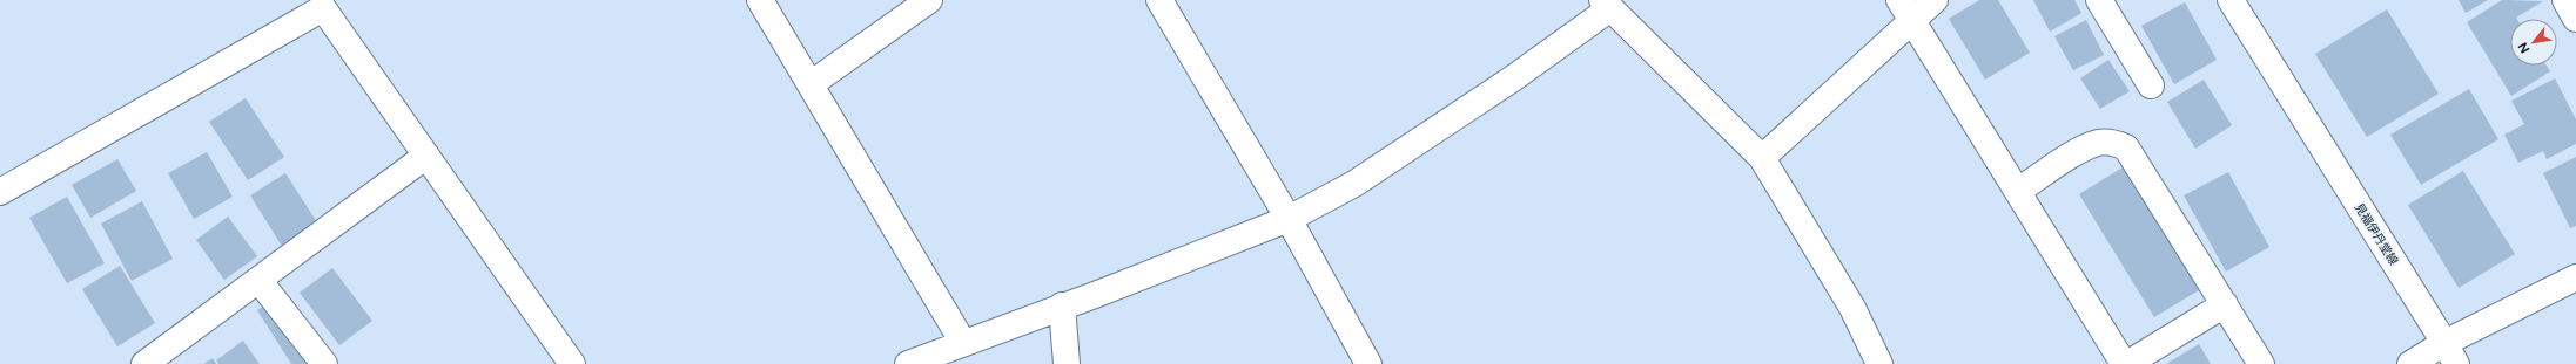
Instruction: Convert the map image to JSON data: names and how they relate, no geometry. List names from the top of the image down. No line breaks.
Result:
{"streets":{"street":["見福伊丹堂線"]},"north":"bottom left"}
